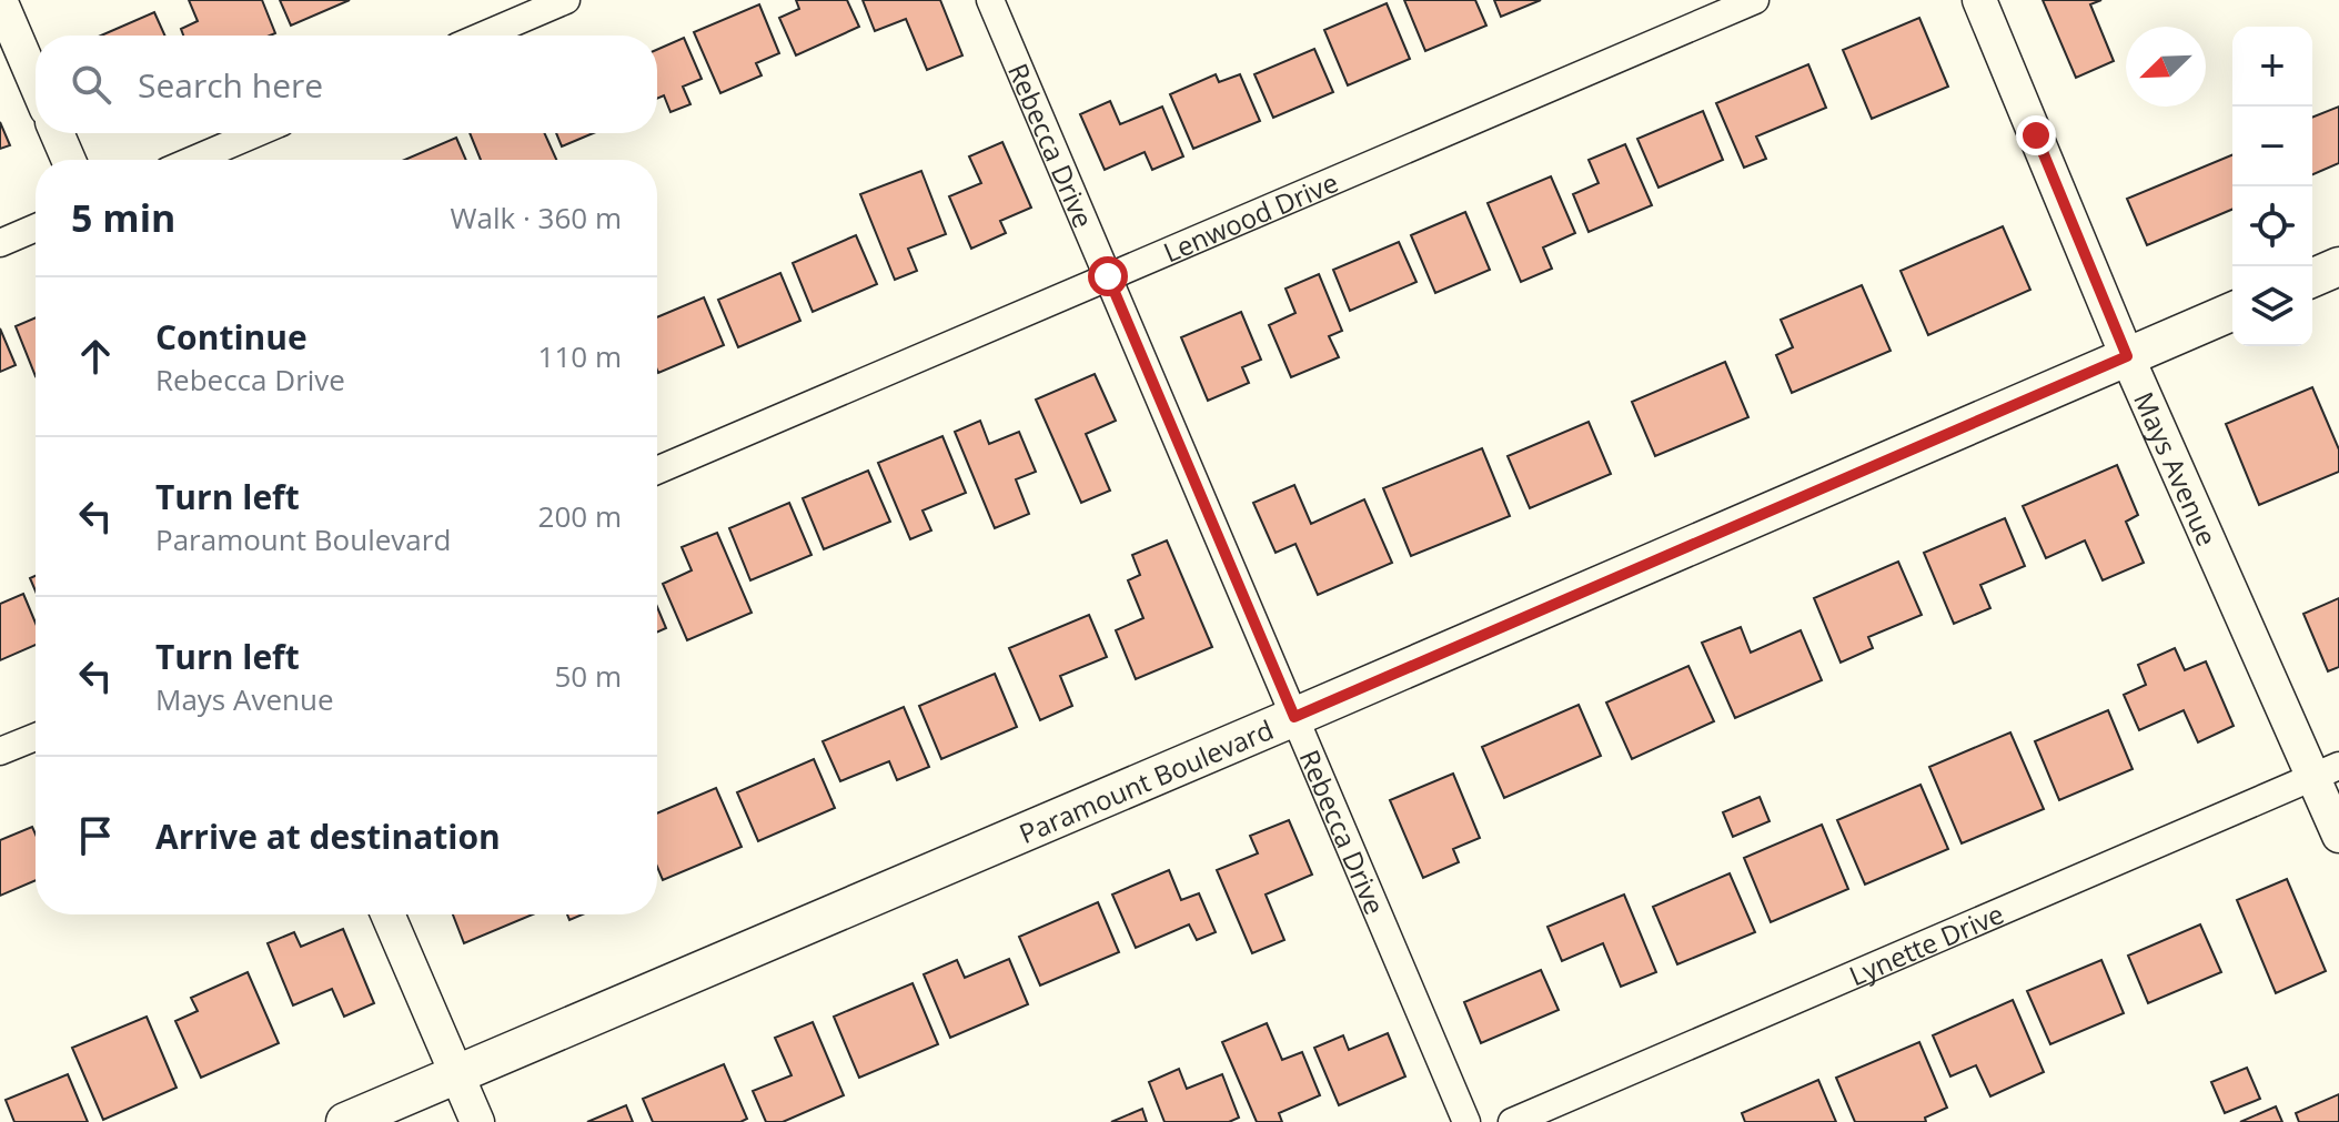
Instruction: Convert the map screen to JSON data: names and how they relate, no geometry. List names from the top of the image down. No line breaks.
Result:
{"streets":{"main road":["Paramount Boulevard"],"street":["Rebecca Drive","Lenwood Drive","Mays Avenue","Lynette Drive"]},"crossings":[["Rebecca Drive","Lenwood Drive"],["Rebecca Drive","Paramount Boulevard"],["Mays Avenue","Paramount Boulevard"],["Mays Avenue","Lynette Drive"]],"north":"bottom left","page":{"map_buttons":["+","−"],"search":"Search here","heading":["5 min","Walk · 360 m"],"list":[["Continue","Rebecca Drive","110 m"],["Turn left","Paramount Boulevard","200 m"],["Turn left","Mays Avenue","50 m"],"Arrive at destination"]}}
